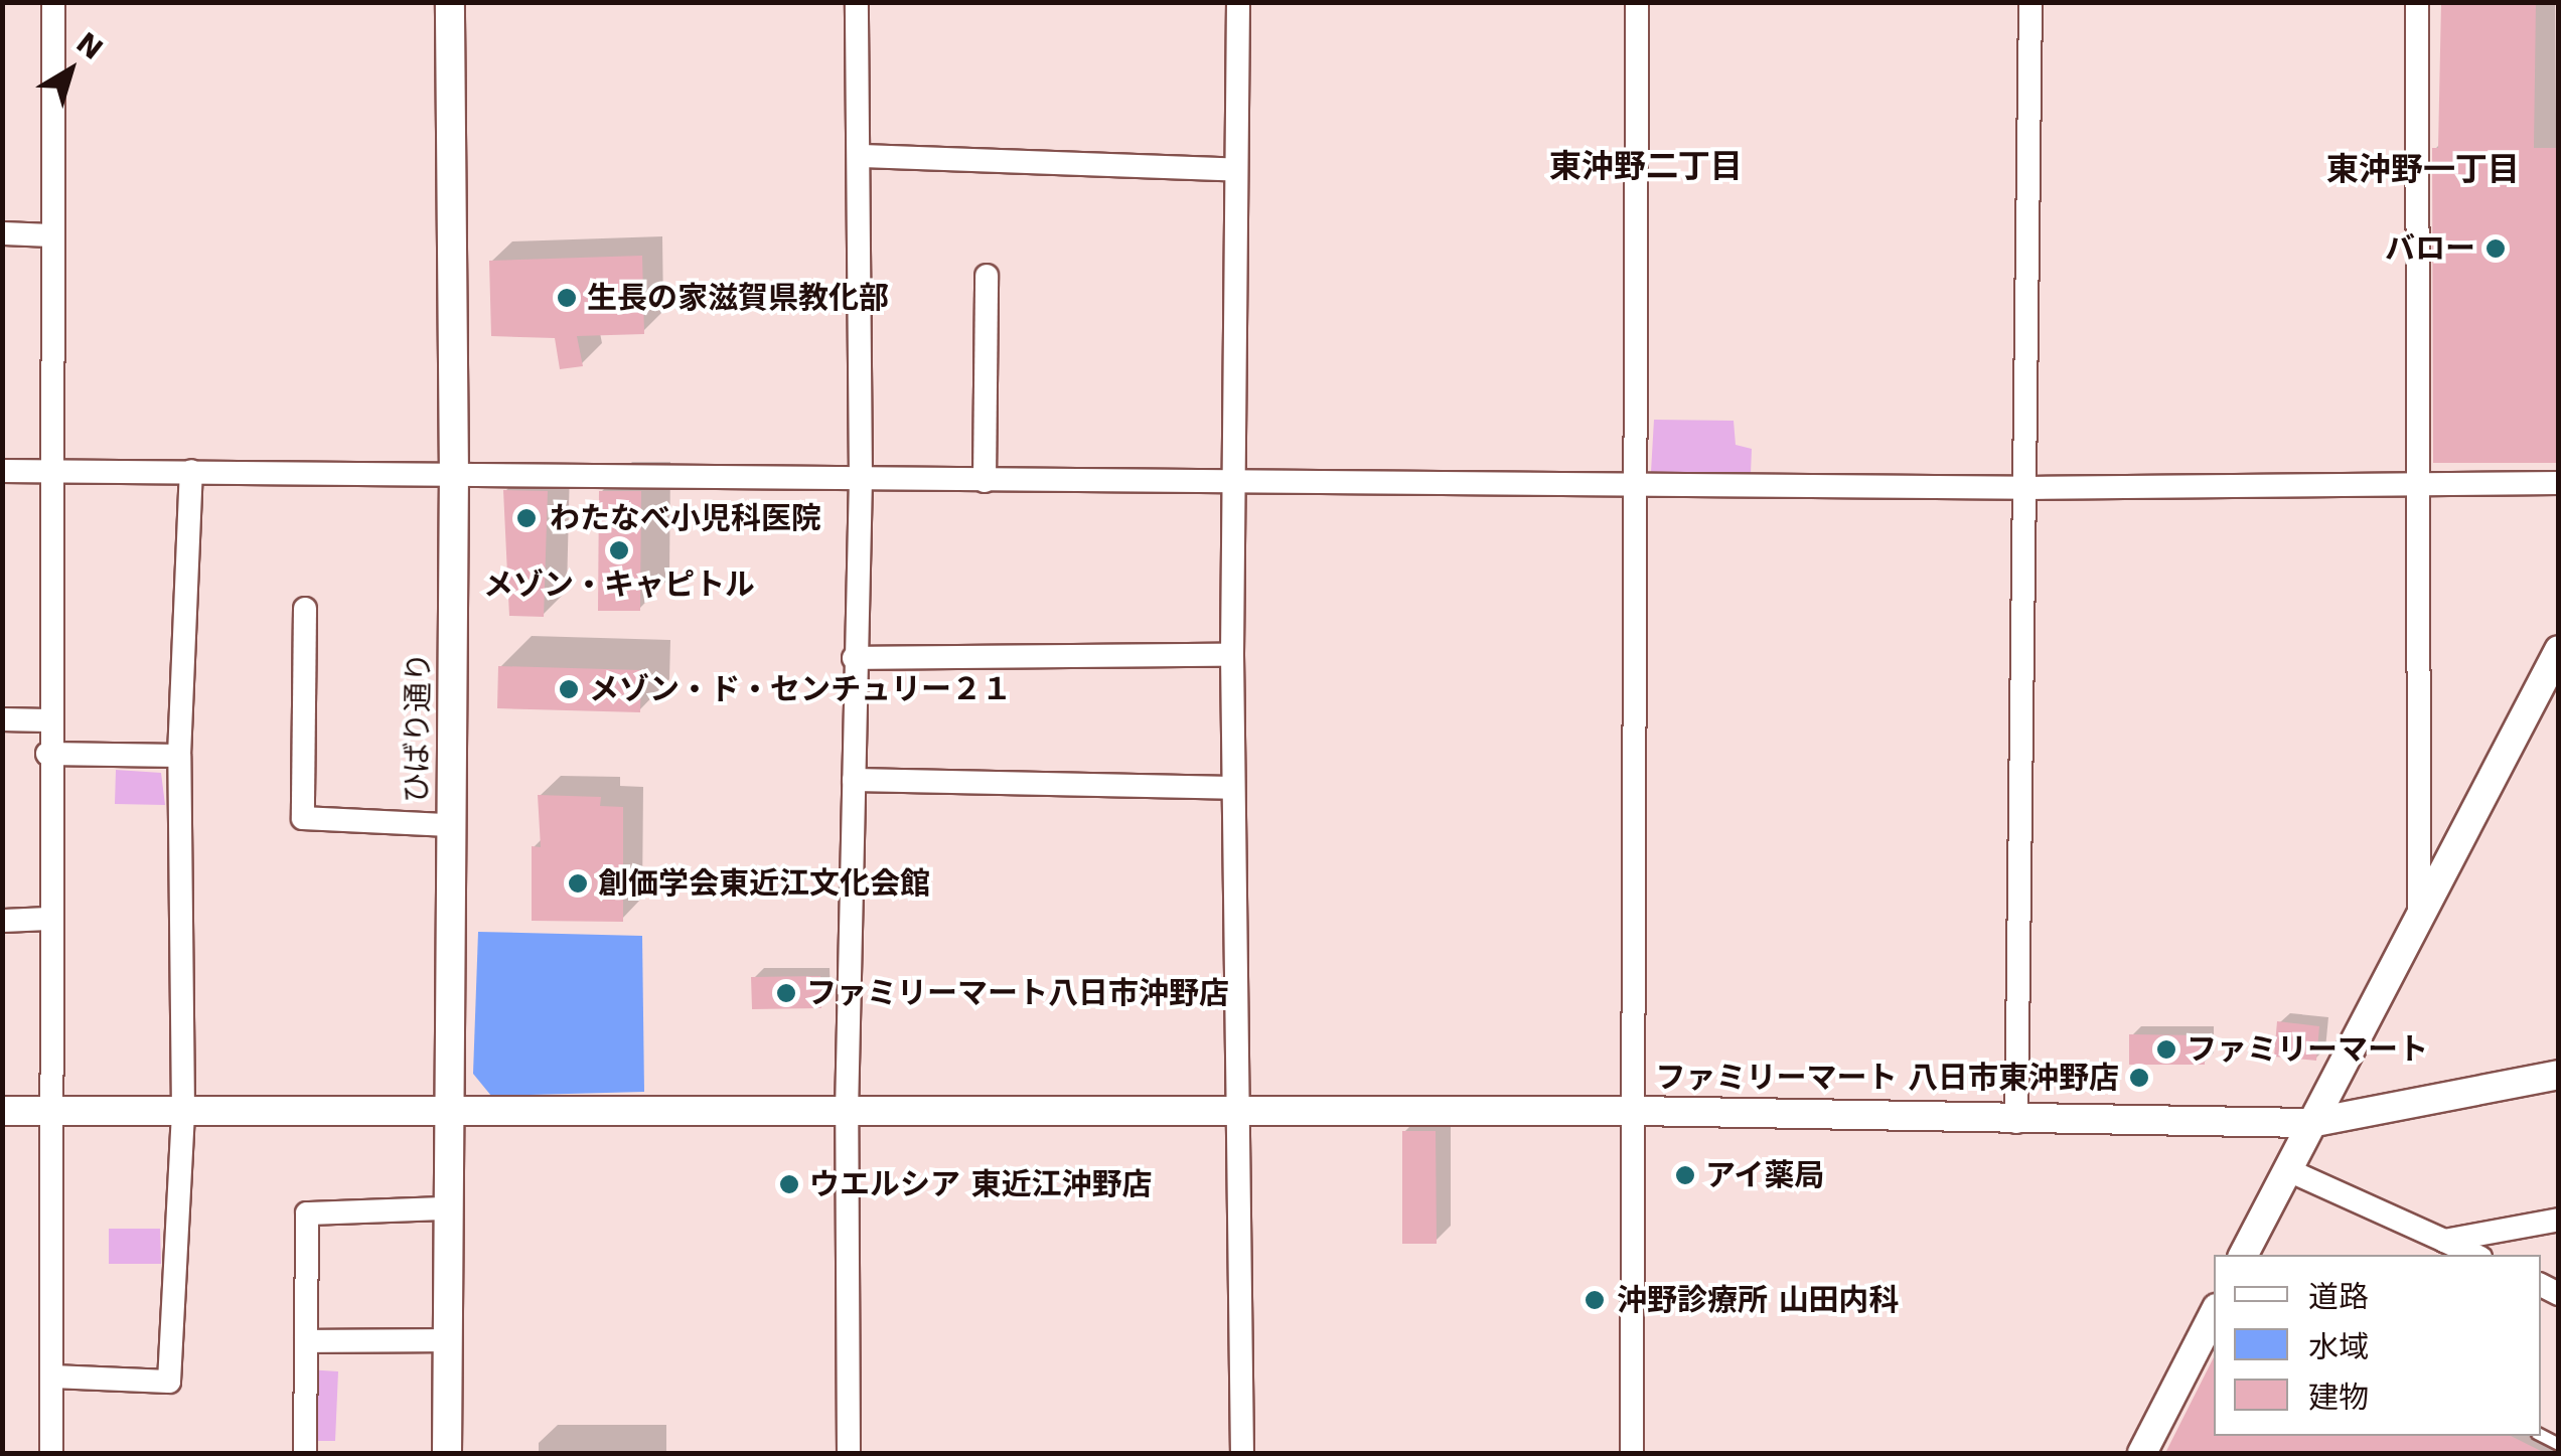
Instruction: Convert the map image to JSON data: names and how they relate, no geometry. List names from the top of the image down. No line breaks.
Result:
{"streets":{"street":["ひばり通り"]},"districts":["東沖野二丁目","東沖野一丁目"],"places":["バロー","生長の家滋賀県教化部","わたなべ小児科医院","メゾン・キャピトル","メゾン・ド・センチュリー２１","創価学会東近江文化会館","ファミリーマート八日市沖野店","ファミリーマート","ファミリーマート 八日市東沖野店","アイ薬局","ウエルシア 東近江沖野店","沖野診療所 山田内科"],"legend":["道路","水域","建物"],"north":"top right"}
